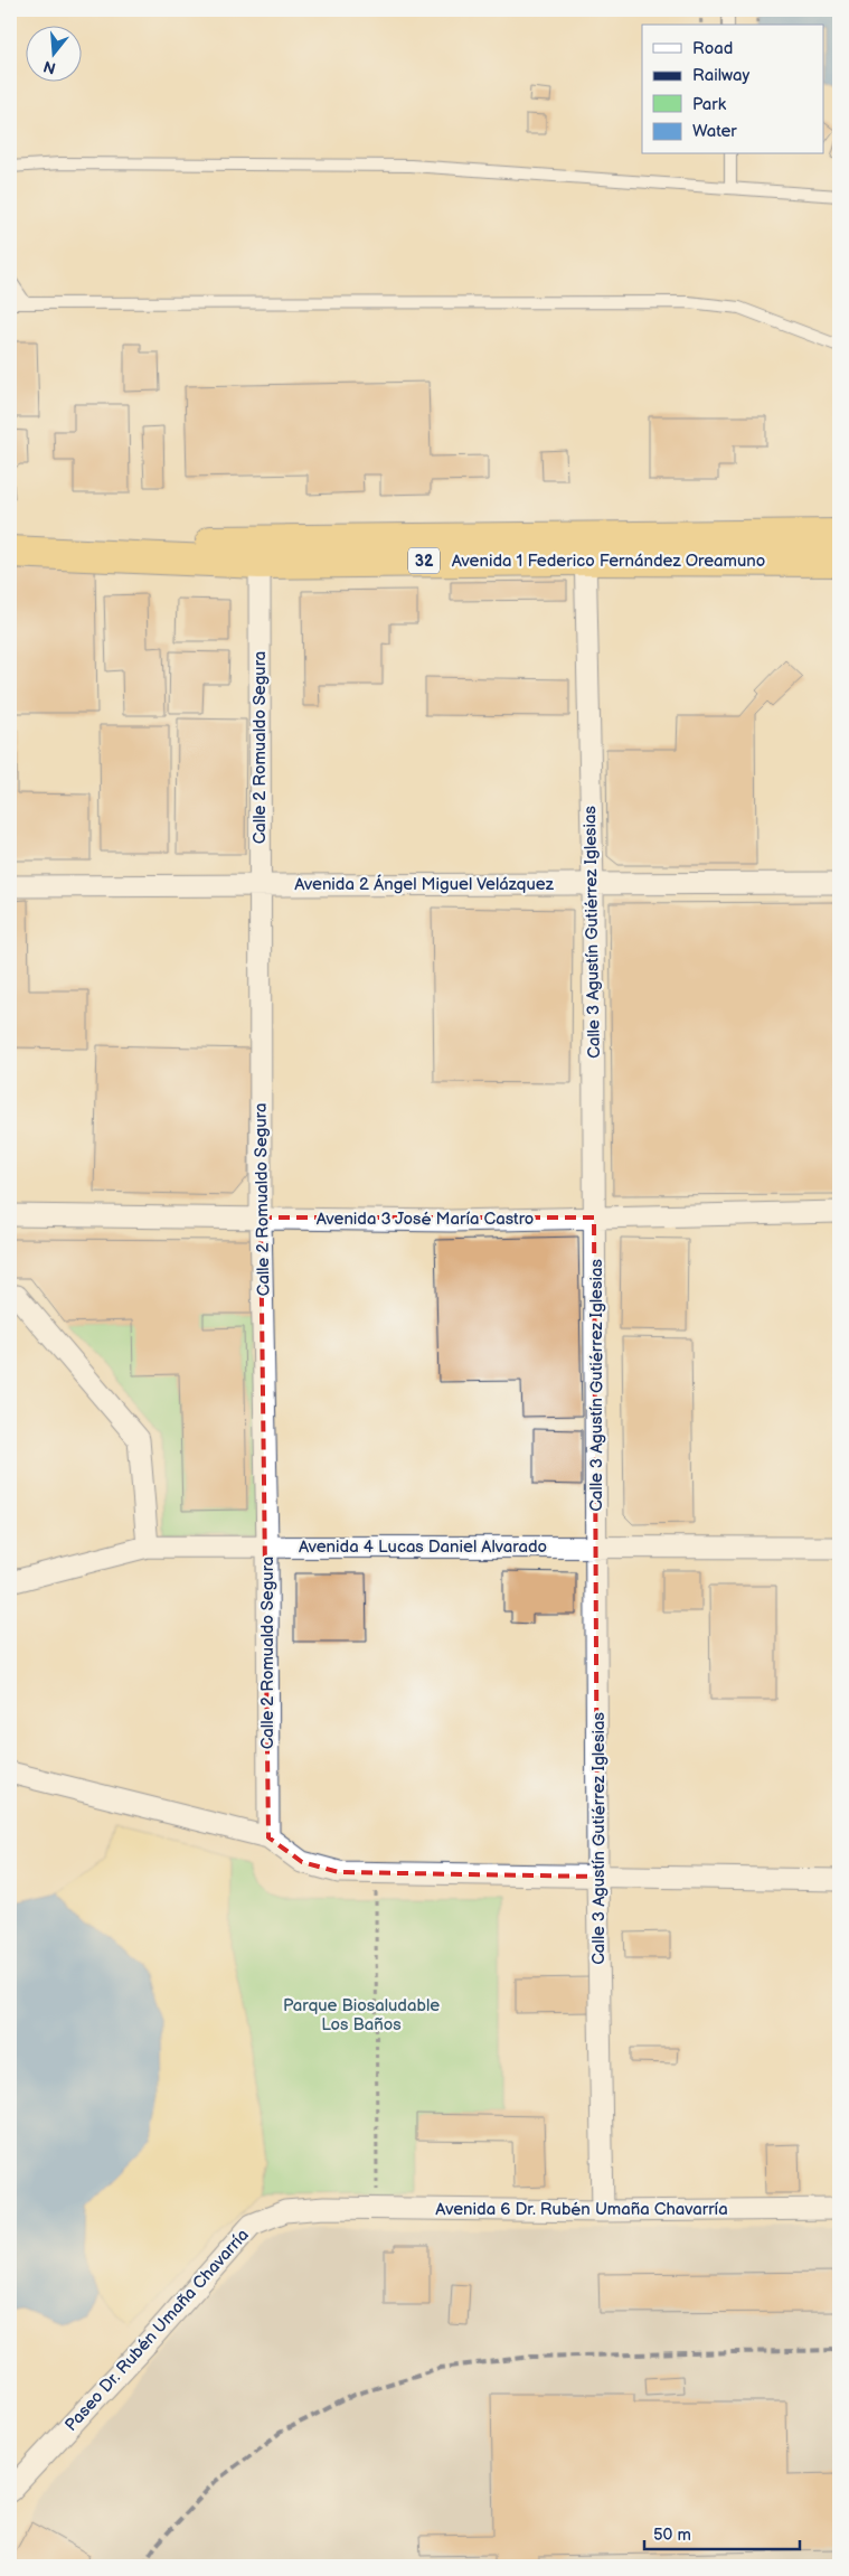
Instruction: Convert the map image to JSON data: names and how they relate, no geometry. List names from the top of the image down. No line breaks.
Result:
{"streets":{"highway":["32","Avenida 1 Federico Fernández Oreamuno"],"street":["Calle 2 Romualdo Segura","Avenida 2 Ángel Miguel Velázquez","Calle 3 Agustín Gutiérrez Iglesias","Avenida 3 José María Castro","Avenida 4 Lucas Daniel Alvarado","Avenida 6 Dr. Rubén Umaña Chavarría","Paseo Dr. Rubén Umaña Chavarría"]},"crossings":[["Avenida 1 Federico Fernández Oreamuno","Calle 2 Romualdo Segura"],["Avenida 1 Federico Fernández Oreamuno","Calle 3 Agustín Gutiérrez Iglesias"],["Calle 2 Romualdo Segura","Avenida 2 Ángel Miguel Velázquez"],["Calle 2 Romualdo Segura","Avenida 3 José María Castro"],["Calle 2 Romualdo Segura","Avenida 4 Lucas Daniel Alvarado"],["Avenida 2 Ángel Miguel Velázquez","Calle 3 Agustín Gutiérrez Iglesias"],["Calle 3 Agustín Gutiérrez Iglesias","Avenida 3 José María Castro"],["Calle 3 Agustín Gutiérrez Iglesias","Avenida 4 Lucas Daniel Alvarado"],["Calle 3 Agustín Gutiérrez Iglesias","Avenida 6 Dr. Rubén Umaña Chavarría"],["Avenida 6 Dr. Rubén Umaña Chavarría","Paseo Dr. Rubén Umaña Chavarría"]],"parks":["Parque Biosaludable Los Baños"],"legend":["Road","Railway","Park","Water"],"scale_bar":"50 m","north":"bottom"}
